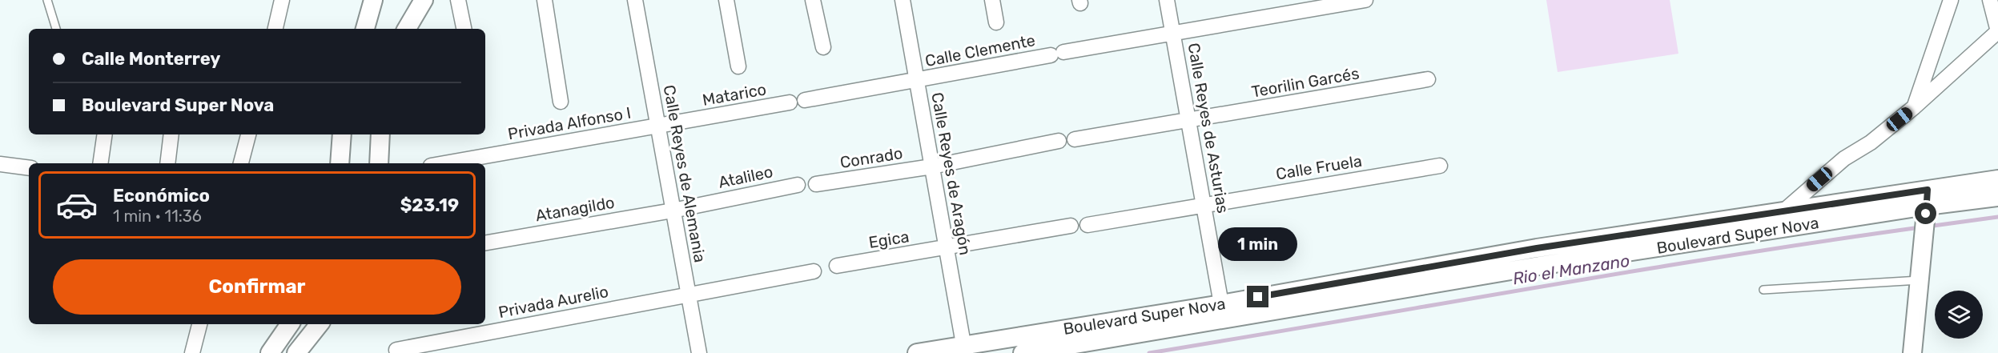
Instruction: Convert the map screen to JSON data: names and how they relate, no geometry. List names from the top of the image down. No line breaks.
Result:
{"streets":{"street":["Calle Clemente","Teorilin Garcés","Matarico","Privada Alfonso I","Calle Reyes de Asturias","Conrado","Calle Fruela","Calle Reyes de Alemania","Calle Reyes de Aragón","Atalileo","Atanagildo","Boulevard Super Nova","Egica","Privada Aurelio"]},"crossings":[["Calle Clemente","Calle Reyes de Asturias"],["Calle Clemente","Calle Reyes de Aragón"],["Teorilin Garcés","Calle Reyes de Asturias"],["Matarico","Privada Alfonso I"],["Matarico","Calle Reyes de Alemania"],["Privada Alfonso I","Calle Reyes de Alemania"],["Calle Reyes de Asturias","Calle Fruela"],["Calle Reyes de Asturias","Boulevard Super Nova"],["Conrado","Calle Reyes de Aragón"],["Calle Reyes de Alemania","Atalileo"],["Calle Reyes de Alemania","Atanagildo"],["Calle Reyes de Alemania","Privada Aurelio"],["Calle Reyes de Aragón","Boulevard Super Nova"],["Calle Reyes de Aragón","Egica"],["Atalileo","Atanagildo"]],"water":["Rio el Manzano"],"page":{"banner":["Calle Monterrey","Boulevard Super Nova"],"list":[{"name":"Económico","note":"1 min · 11:36","value":"$23.19"}],"bubble":"1 min","buttons":"Confirmar"}}
